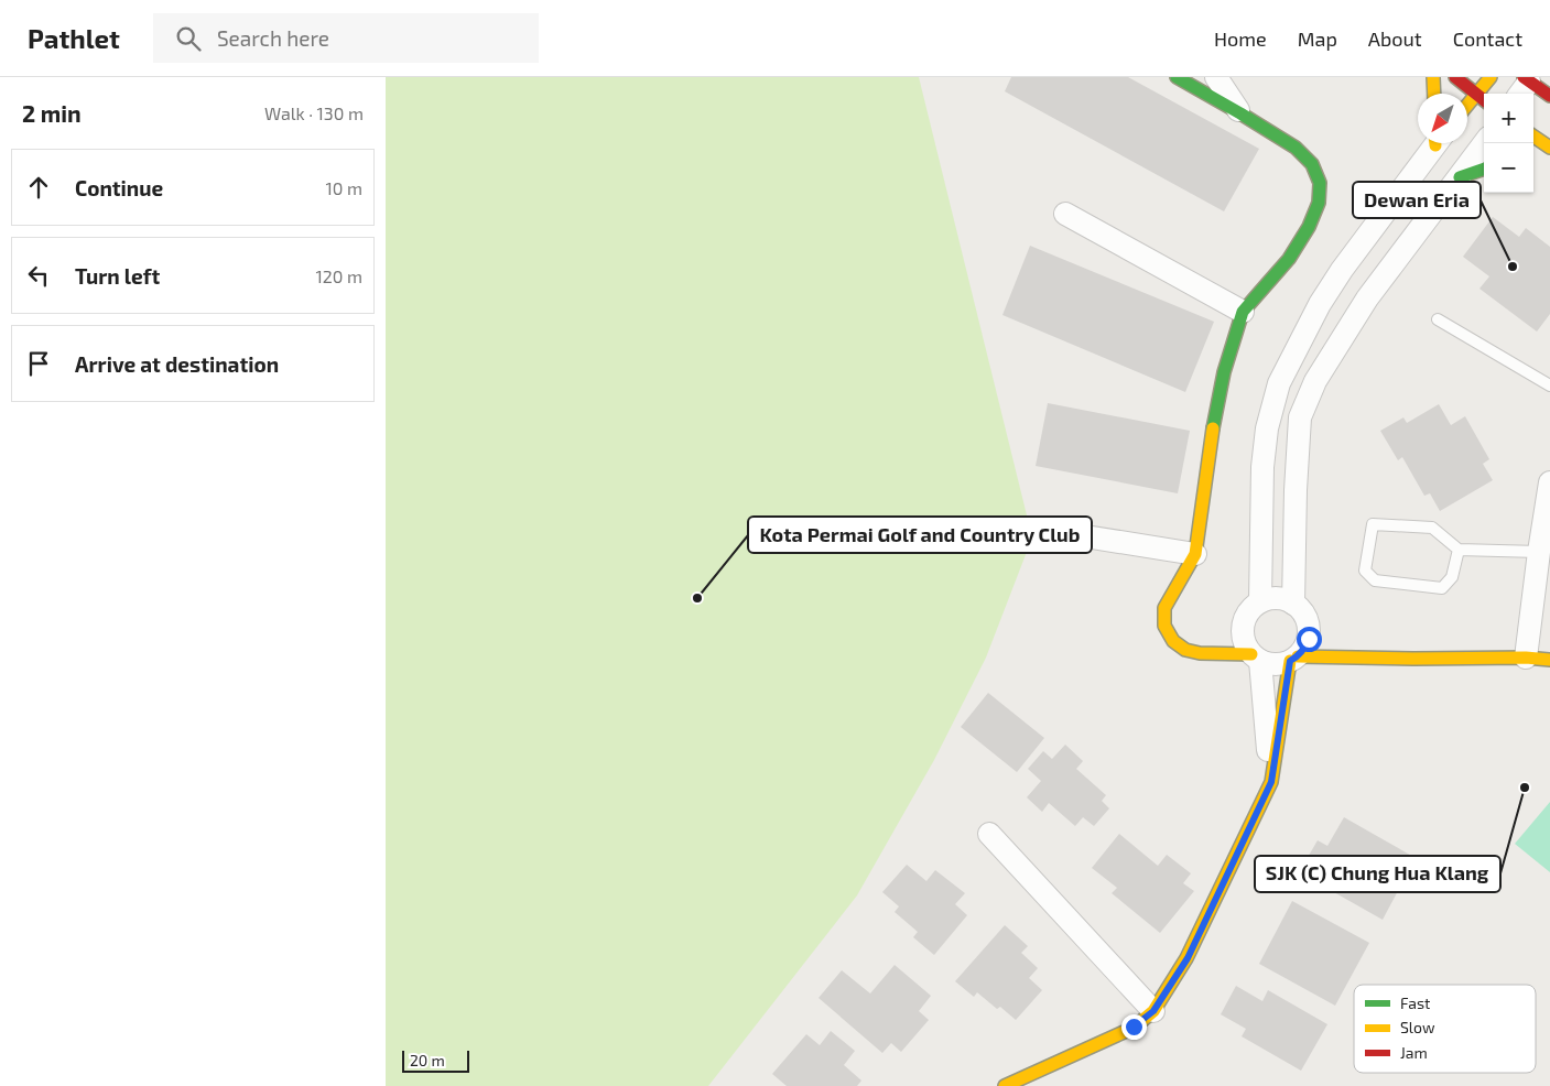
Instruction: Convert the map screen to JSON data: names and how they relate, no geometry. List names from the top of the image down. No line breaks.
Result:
{"places":["Dewan Eria","Kota Permai Golf and Country Club","SJK (C) Chung Hua Klang"],"legend":["Fast","Slow","Jam"],"scale_bar":"20 m","north":"bottom left","page":{"header":"Pathlet","search":"Search here","nav":["Home","Map","About","Contact"],"heading":["2 min","Walk · 130 m"],"map_buttons":["+","−"],"list":[["Continue","10 m"],["Turn left","120 m"],"Arrive at destination"],"scale":"20 m"}}
